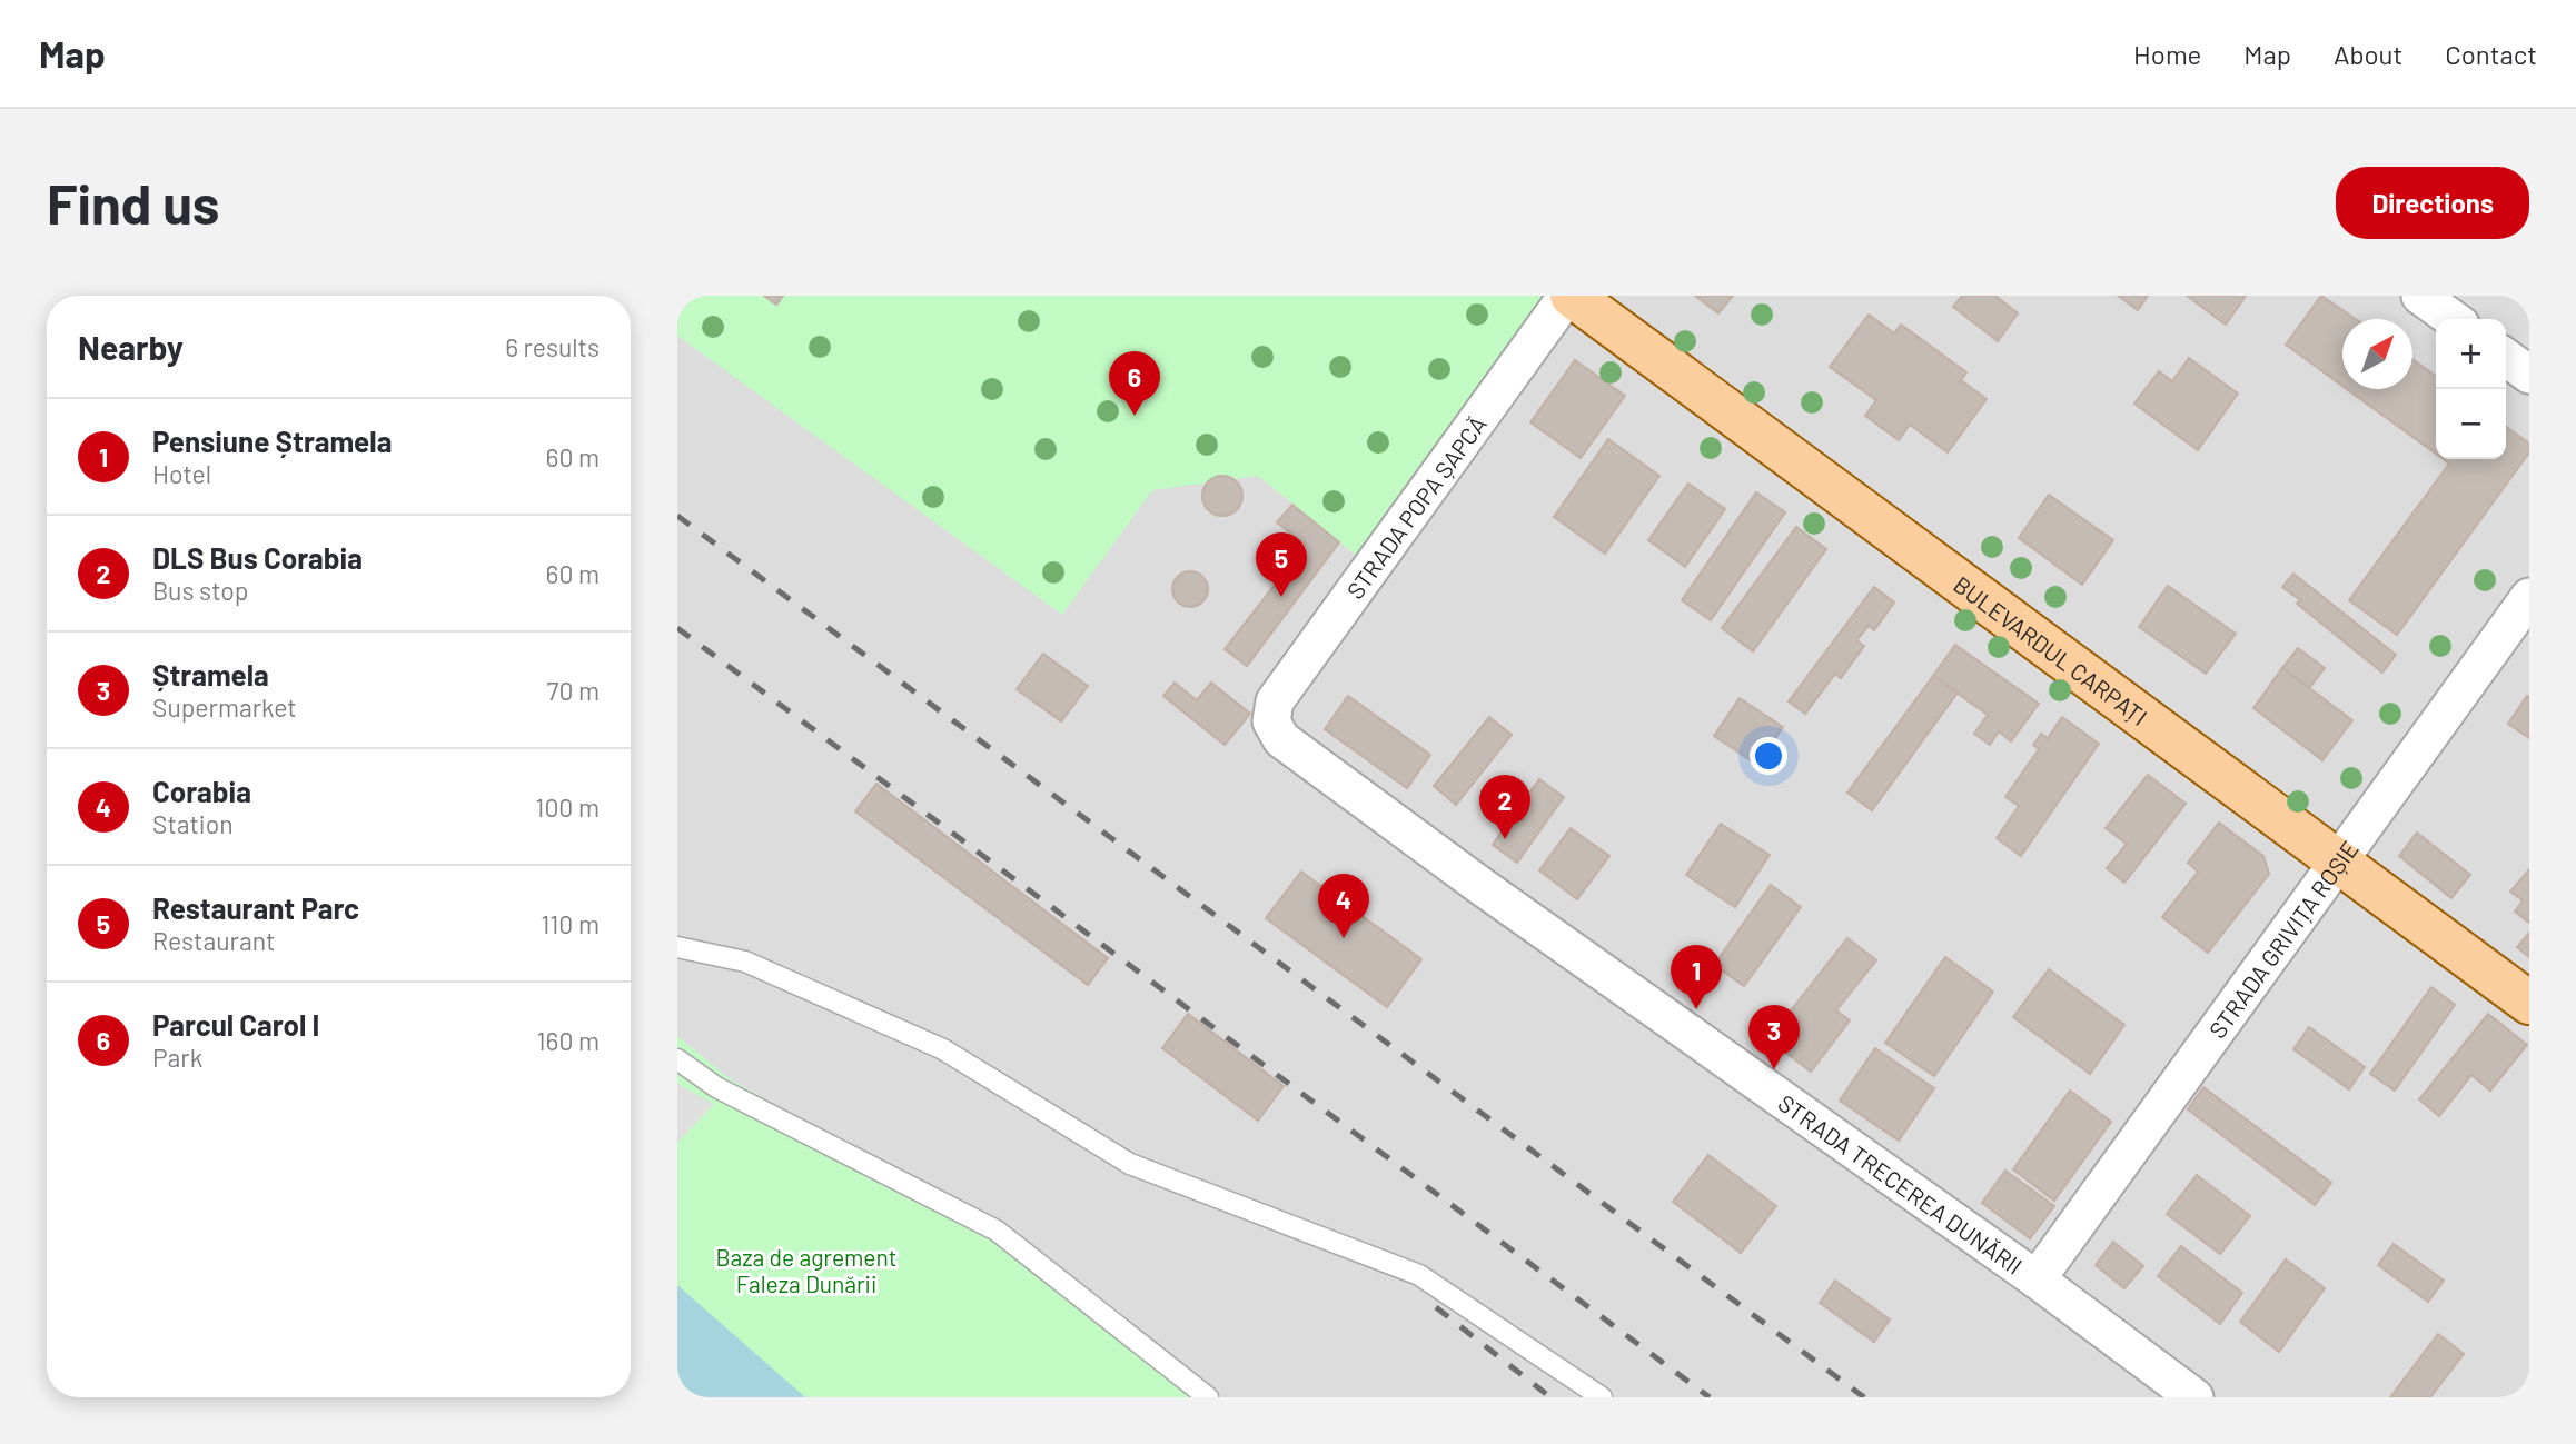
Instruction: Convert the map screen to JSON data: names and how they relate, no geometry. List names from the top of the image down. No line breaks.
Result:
{"streets":{"main road":["BULEVARDUL CARPAȚI"],"street":["STRADA POPA ȘAPCĂ","STRADA GRIVIȚA ROȘIE","STRADA TRECEREA DUNĂRII"]},"crossings":[["STRADA POPA ȘAPCĂ","BULEVARDUL CARPAȚI"],["STRADA POPA ȘAPCĂ","STRADA TRECEREA DUNĂRII"],["BULEVARDUL CARPAȚI","STRADA GRIVIȚA ROȘIE"],["STRADA GRIVIȚA ROȘIE","STRADA TRECEREA DUNĂRII"]],"parks":["Baza de agrement Faleza Dunării"],"north":"top right","page":{"header":"Map","nav":["Home","Map","About","Contact"],"buttons":"Directions","title":"Find us","heading":["Nearby","6 results"],"map_buttons":["+","−"],"pins":["6","5","2","4","1","3"],"list":[{"mark":"1","name":"Pensiune Ștramela","note":"Hotel","value":"60 m"},{"mark":"2","name":"DLS Bus Corabia","note":"Bus stop","value":"60 m"},{"mark":"3","name":"Ștramela","note":"Supermarket","value":"70 m"},{"mark":"4","name":"Corabia","note":"Station","value":"100 m"},{"mark":"5","name":"Restaurant Parc","note":"Restaurant","value":"110 m"},{"mark":"6","name":"Parcul Carol I","note":"Park","value":"160 m"}]}}
